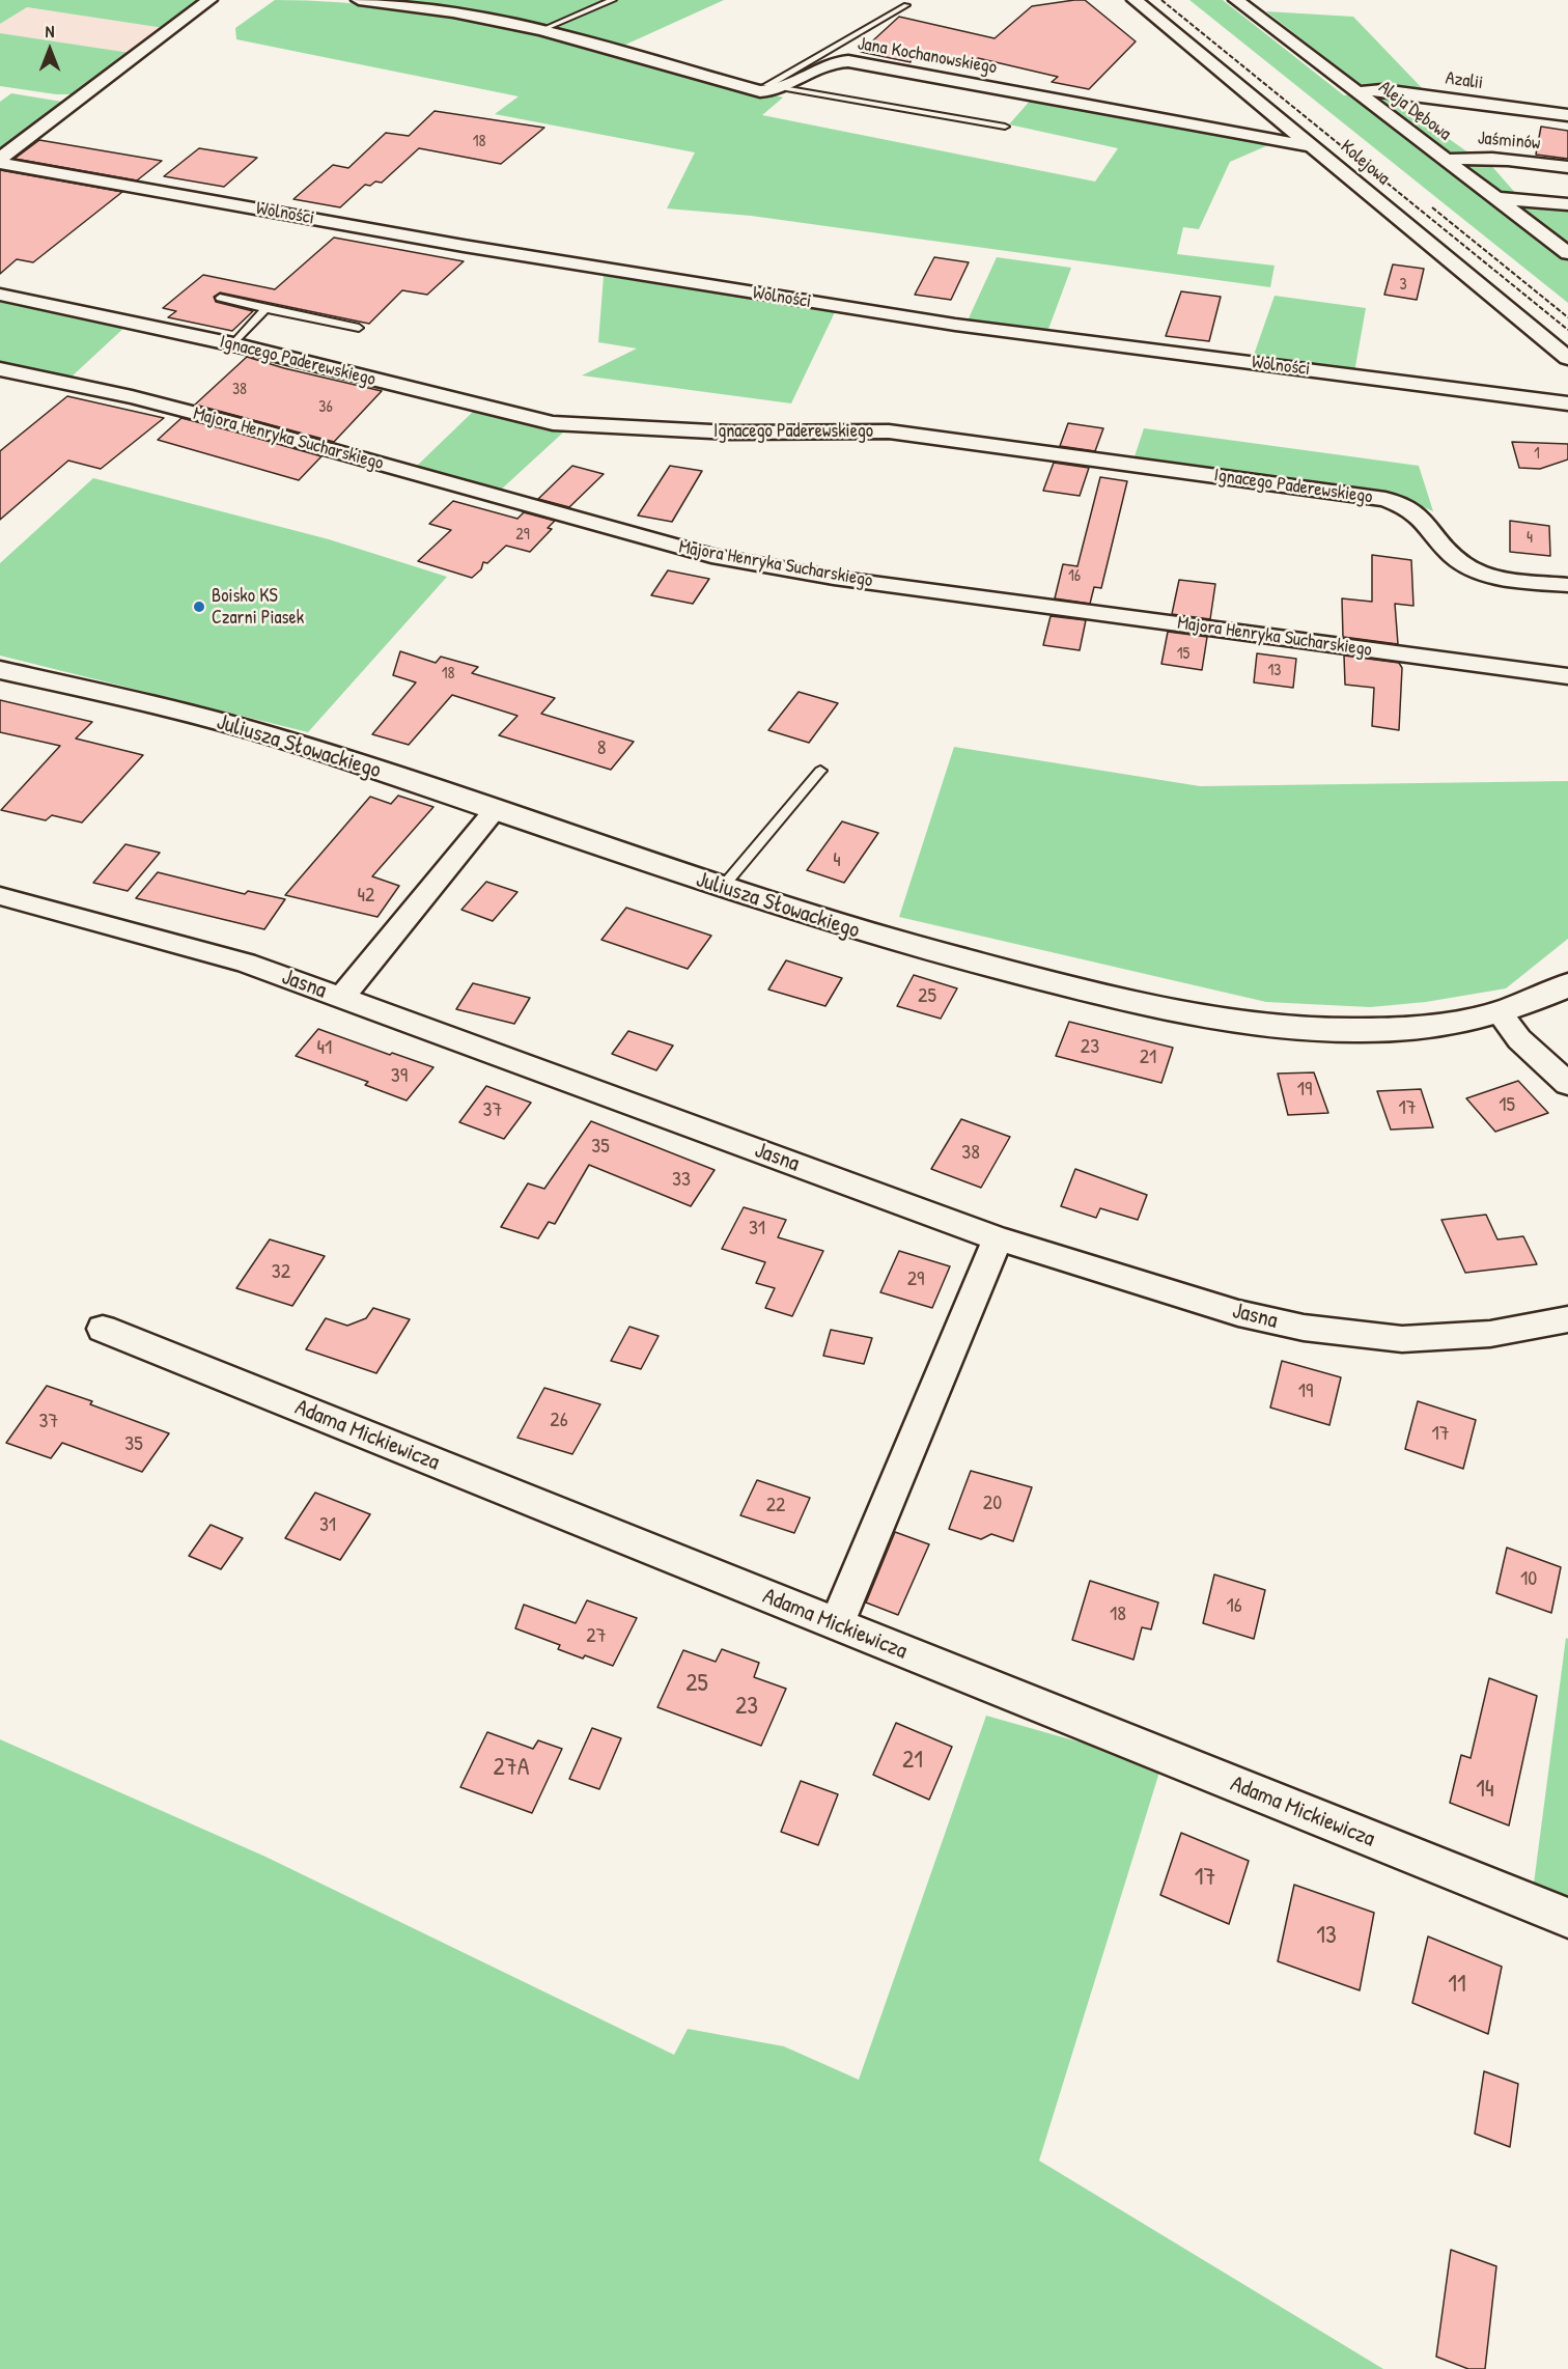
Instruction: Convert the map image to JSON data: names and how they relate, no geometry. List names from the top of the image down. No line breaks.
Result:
{"streets":{"street":["Jana Kochanowskiego","Azalii","Aleja Dębowa","Jaśminów","Kolejowa","Wolności","Ignacego Paderewskiego","Majora Henryka Sucharskiego","Juliusza Słowackiego","Jasna","Adama Mickiewicza"]},"crossings":[["Jana Kochanowskiego","Kolejowa"],["Azalii","Aleja Dębowa"],["Aleja Dębowa","Jaśminów"]],"places":["Boisko KS Czarni Piasek"],"house_numbers":["18","3","38","36","1","29","4","16","15","13","18","8","4","42","25","23","41","21","39","19","15","17","37","35","38","33","31","32","29","19","26","37","17","35","20","22","31","10","16","18","27","25","23","21","27A","14","17","13","11"],"north":"top"}
